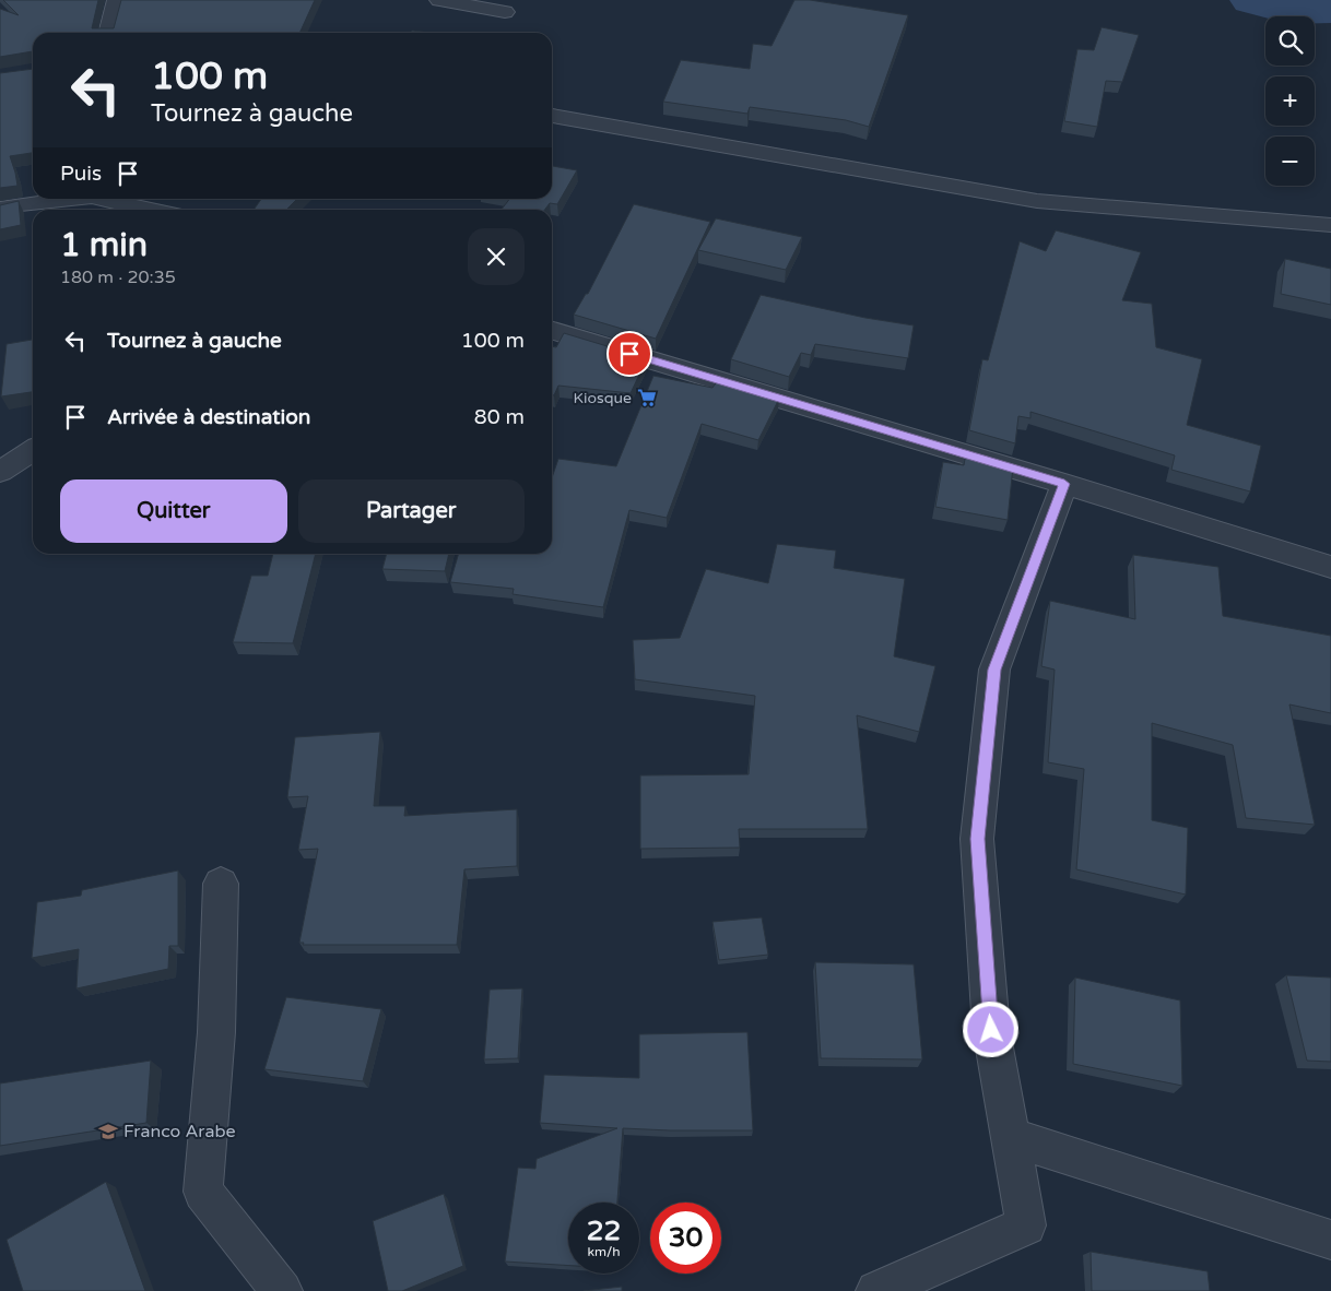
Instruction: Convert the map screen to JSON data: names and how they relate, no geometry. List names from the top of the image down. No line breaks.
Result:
{"places":{"supermarket":["Kiosque"],"school or university":["Franco Arabe"]},"page":{"map_buttons":["+","−"],"turn":["100 m","Tournez à gauche"],"then":"Puis","heading":["1 min","180 m · 20:35"],"list":[{"name":"Tournez à gauche","value":"100 m"},{"name":"Arrivée à destination","value":"80 m"}],"buttons":["Quitter","Partager"],"speed":"22 km/h","limit":"30"}}
